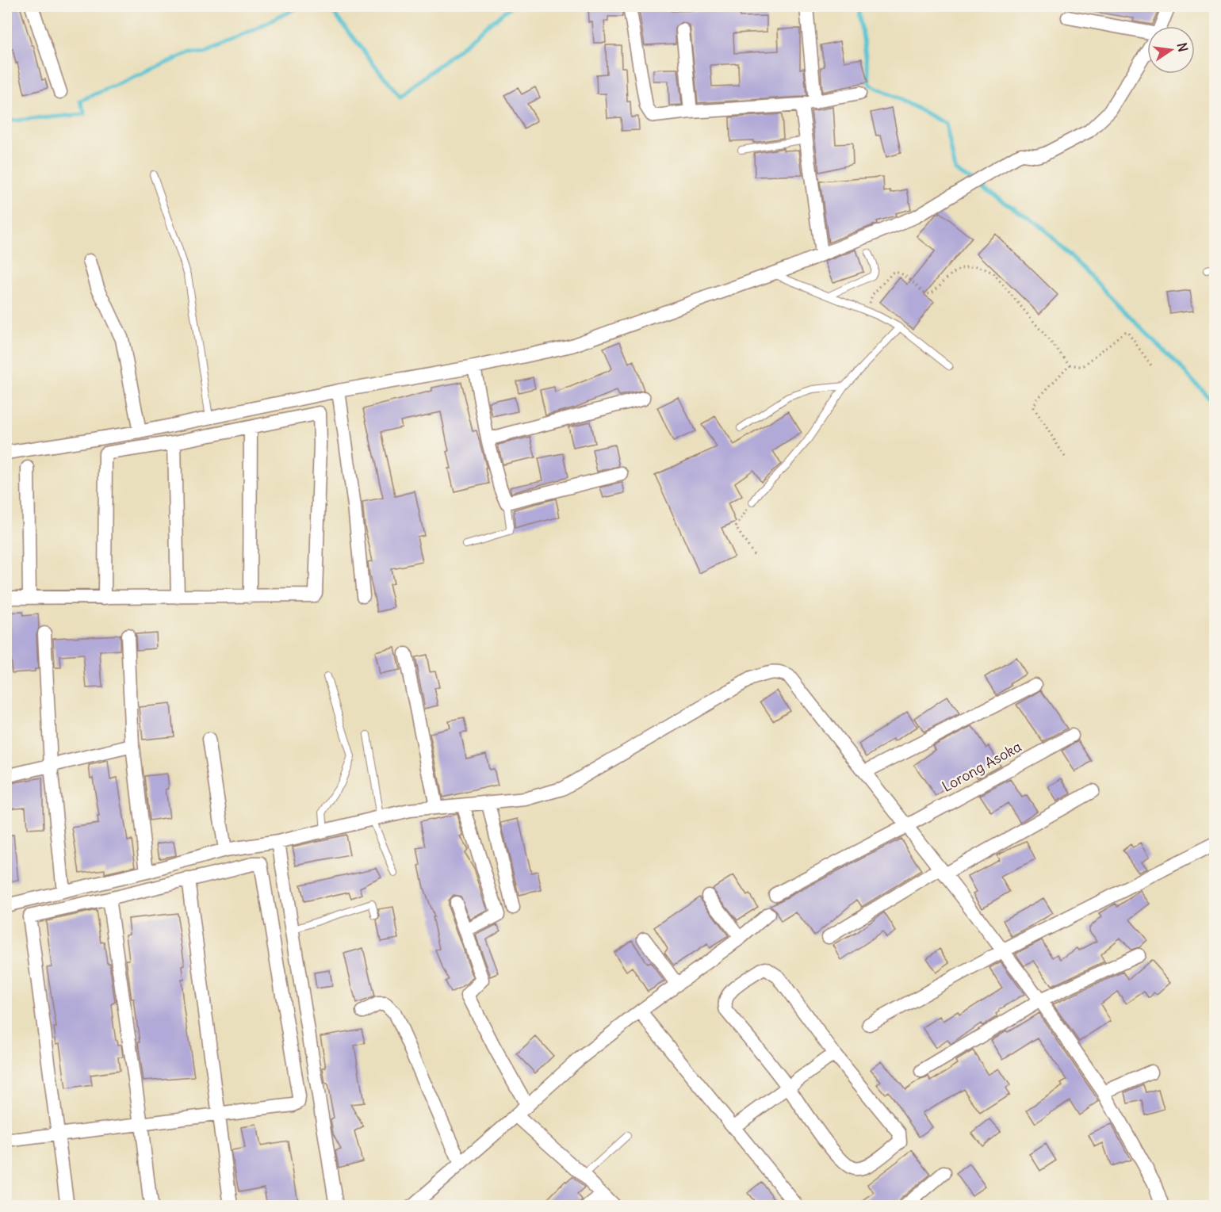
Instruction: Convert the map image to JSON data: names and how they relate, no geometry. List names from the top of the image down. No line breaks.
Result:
{"streets":{"street":["Lorong Asoka"]},"north":"right"}
